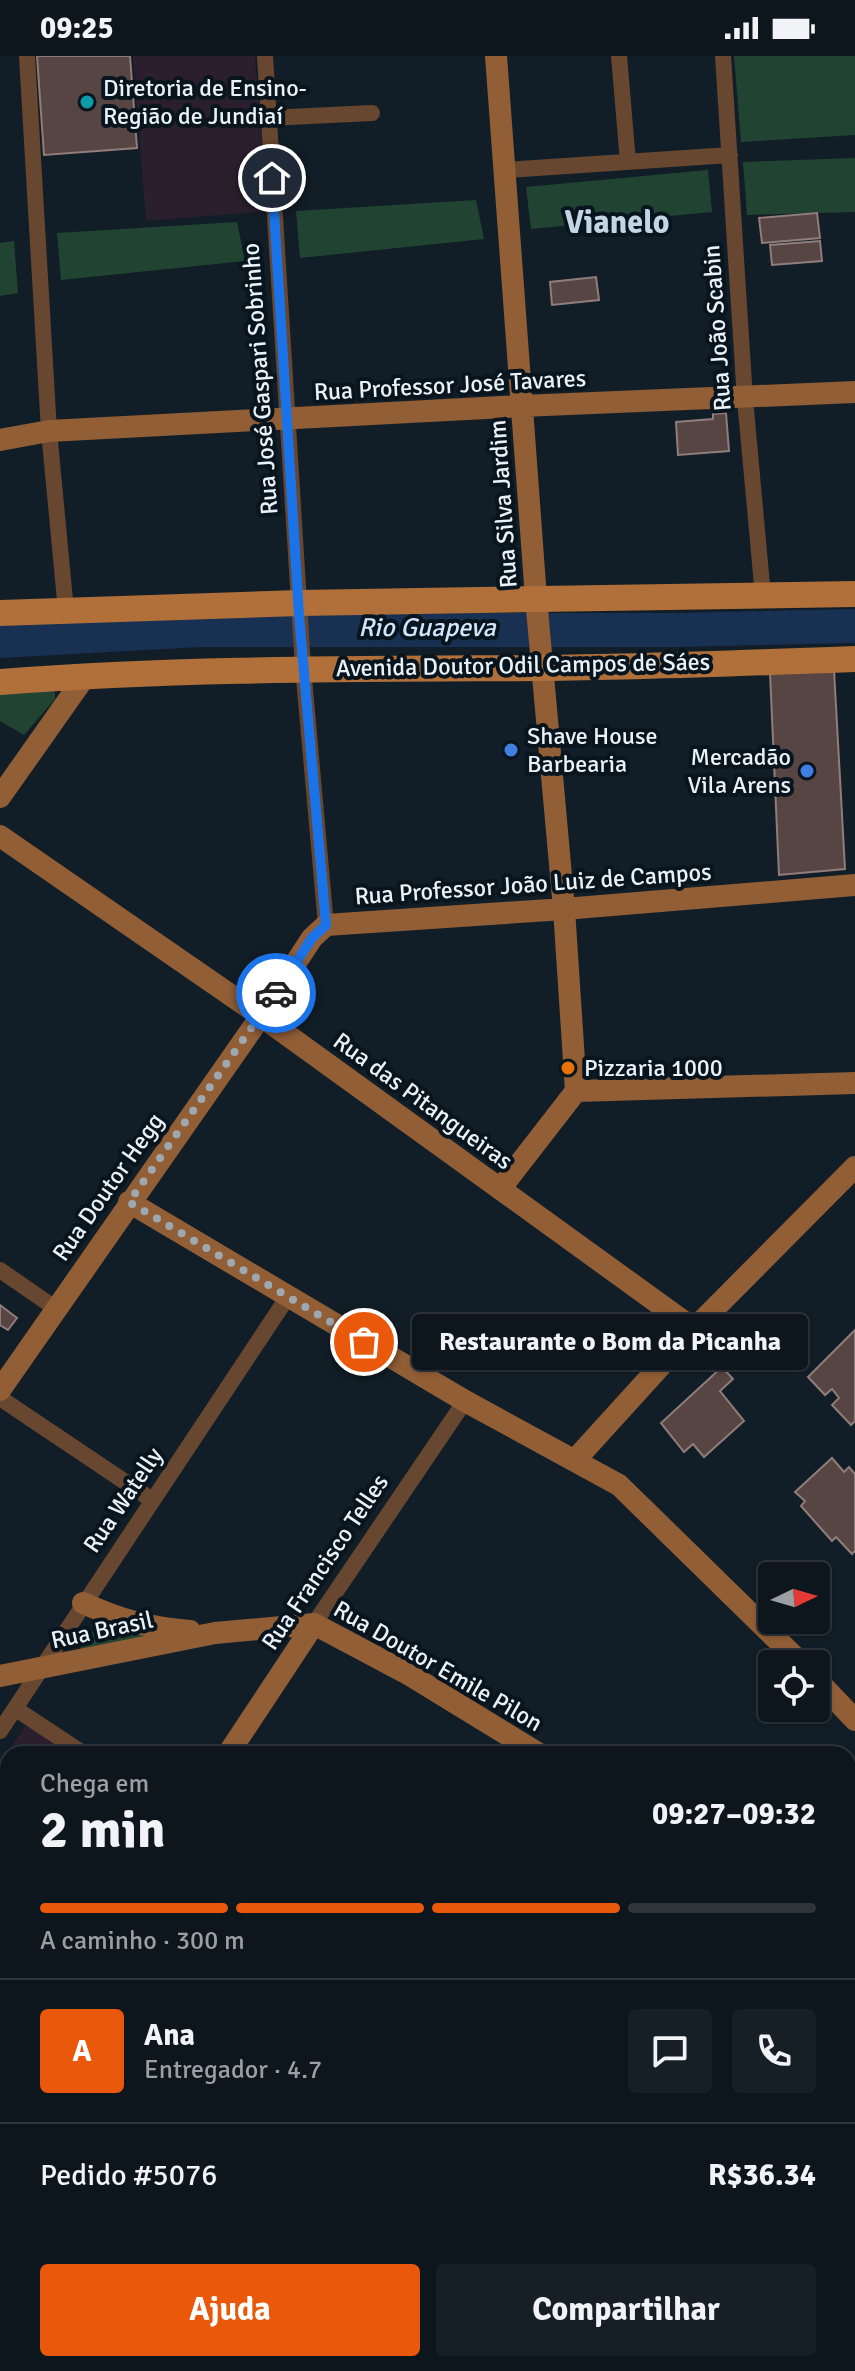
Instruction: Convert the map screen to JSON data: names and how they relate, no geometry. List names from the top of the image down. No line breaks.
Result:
{"streets":{"main road":["Avenida Doutor Odil Campos de Sáes"],"street":["Rua João Scabin","Rua José Gaspari Sobrinho","Rua Professor José Tavares","Rua Silva Jardim","Rua Professor João Luiz de Campos","Rua das Pitangueiras","Rua Doutor Hegg","Rua Watelly","Rua Francisco Telles","Rua Brasil","Rua Doutor Emile Pilon"]},"crossings":[["Rua João Scabin","Rua Professor José Tavares"],["Rua José Gaspari Sobrinho","Rua Professor José Tavares"],["Rua José Gaspari Sobrinho","Avenida Doutor Odil Campos de Sáes"],["Rua Professor José Tavares","Rua Silva Jardim"],["Rua Silva Jardim","Avenida Doutor Odil Campos de Sáes"],["Rua Silva Jardim","Rua Professor João Luiz de Campos"],["Rua Professor João Luiz de Campos","Rua das Pitangueiras"],["Rua Professor João Luiz de Campos","Rua Doutor Hegg"],["Rua das Pitangueiras","Rua Doutor Hegg"],["Rua Watelly","Rua Brasil"],["Rua Francisco Telles","Rua Doutor Emile Pilon"],["Rua Brasil","Rua Doutor Emile Pilon"]],"districts":["Vianelo"],"water":["Rio Guapeva"],"places":["Diretoria de Ensino- Região de Jundiaí","Shave House Barbearia","Mercadão Vila Arens","Pizzaria 1000","Restaurante o Bom da Picanha"],"north":"right","page":{"status":"09:25","bubble":"Restaurante o Bom da Picanha","heading":["2 min","Chega em","09:27–09:32"],"panel":["Ana","Entregador · 4.7","Pedido #5076","R$36.34"],"bar":"A caminho · 300 m","round":"A","buttons":["Ajuda","Compartilhar"]}}
